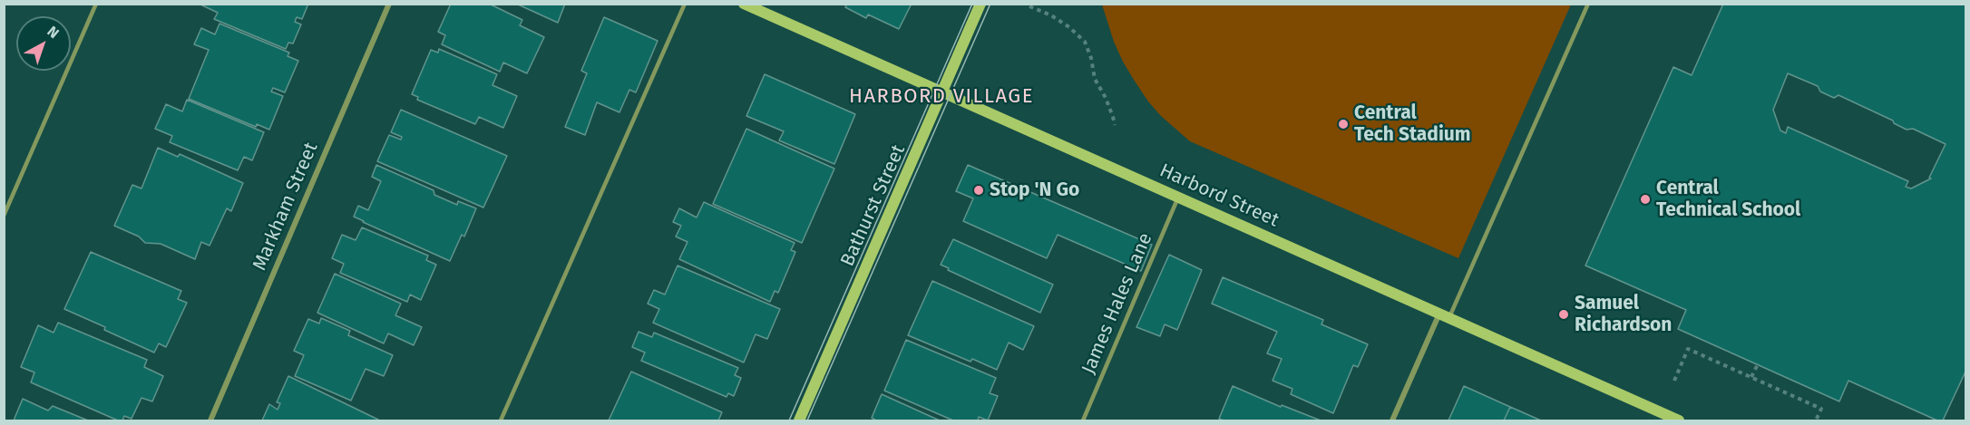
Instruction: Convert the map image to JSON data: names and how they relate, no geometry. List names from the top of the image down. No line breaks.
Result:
{"streets":{"street":["Harbord Street","Bathurst Street","Markham Street"],"lane":["James Hales Lane"]},"crossings":[["Harbord Street","Bathurst Street"],["Harbord Street","James Hales Lane"]],"districts":["HARBORD VILLAGE"],"places":["Central Tech Stadium","Stop 'N Go","Central Technical School","Samuel Richardson"],"north":"top right"}
